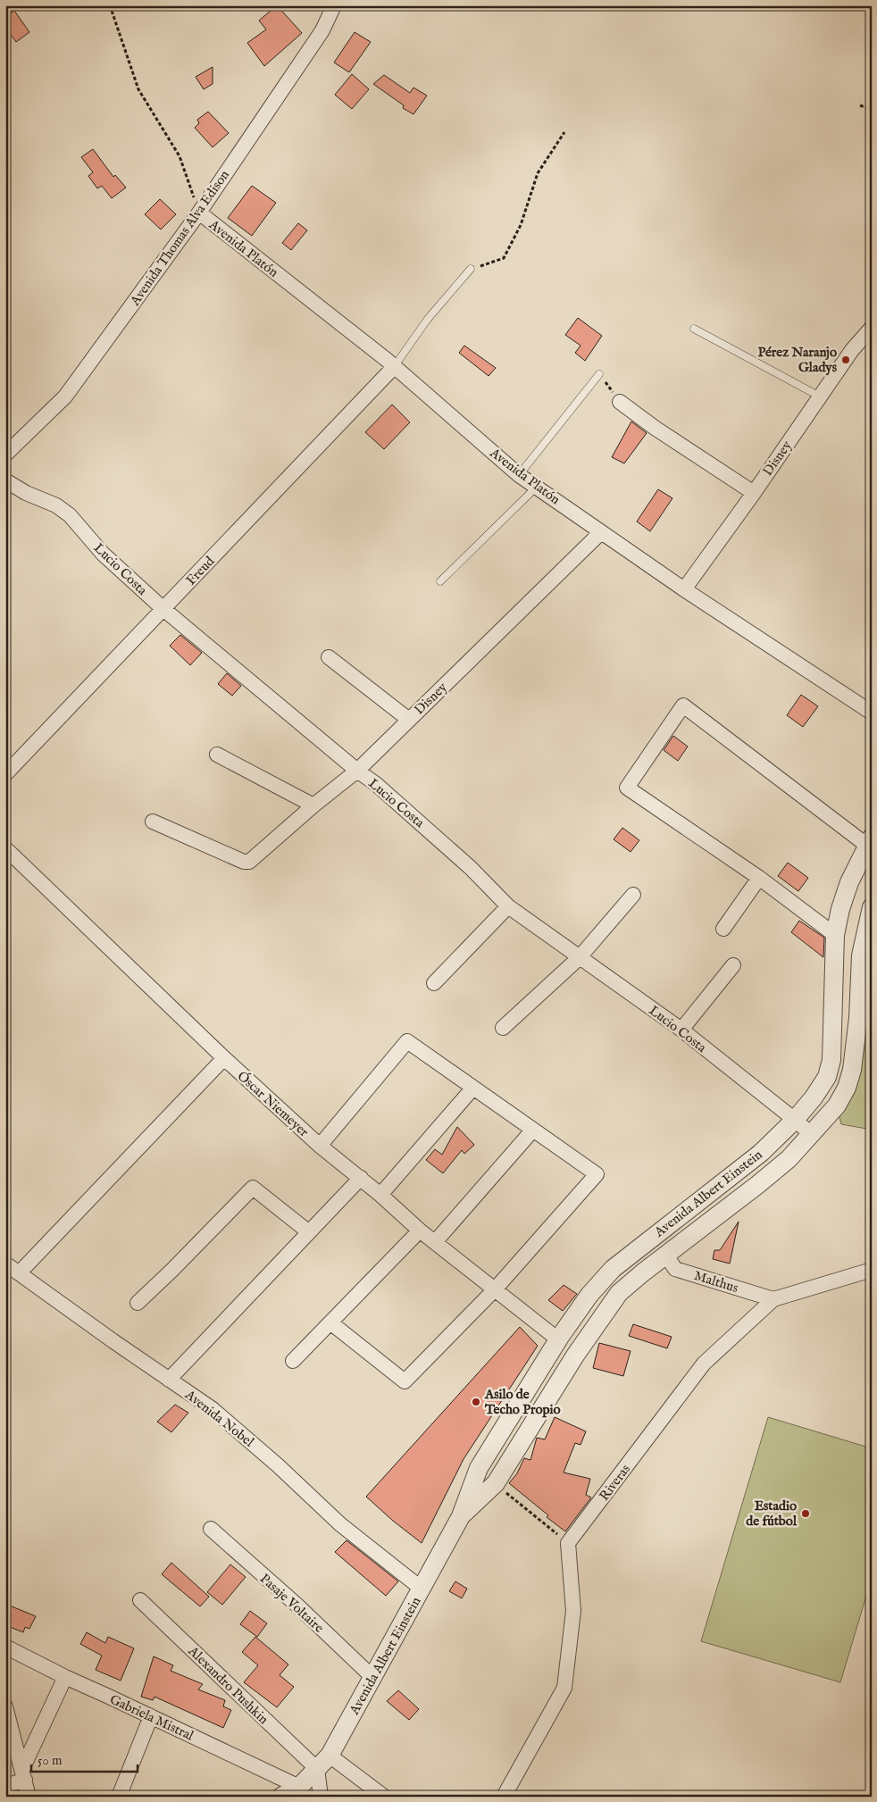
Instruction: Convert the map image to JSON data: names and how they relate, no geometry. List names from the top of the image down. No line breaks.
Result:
{"streets":{"street":["Avenida Thomas Alva Edison","Avenida Platón","Disney","Lucio Costa","Freud","Óscar Niemeyer","Avenida Albert Einstein","Malthus","Avenida Nobel","Riveras","Pasaje Voltaire","Alexandro Pushkin","Gabriela Mistral"]},"crossings":[["Avenida Thomas Alva Edison","Avenida Platón"],["Avenida Platón","Disney"],["Avenida Platón","Freud"],["Disney","Lucio Costa"],["Lucio Costa","Freud"],["Lucio Costa","Avenida Albert Einstein"],["Óscar Niemeyer","Avenida Albert Einstein"],["Avenida Albert Einstein","Malthus"],["Avenida Albert Einstein","Avenida Nobel"],["Avenida Albert Einstein","Pasaje Voltaire"],["Avenida Albert Einstein","Alexandro Pushkin"],["Avenida Albert Einstein","Gabriela Mistral"],["Malthus","Riveras"]],"places":["Pérez Naranjo Gladys","Asilo de Techo Propio","Estadio de fútbol"],"scale_bar":"50 m"}
